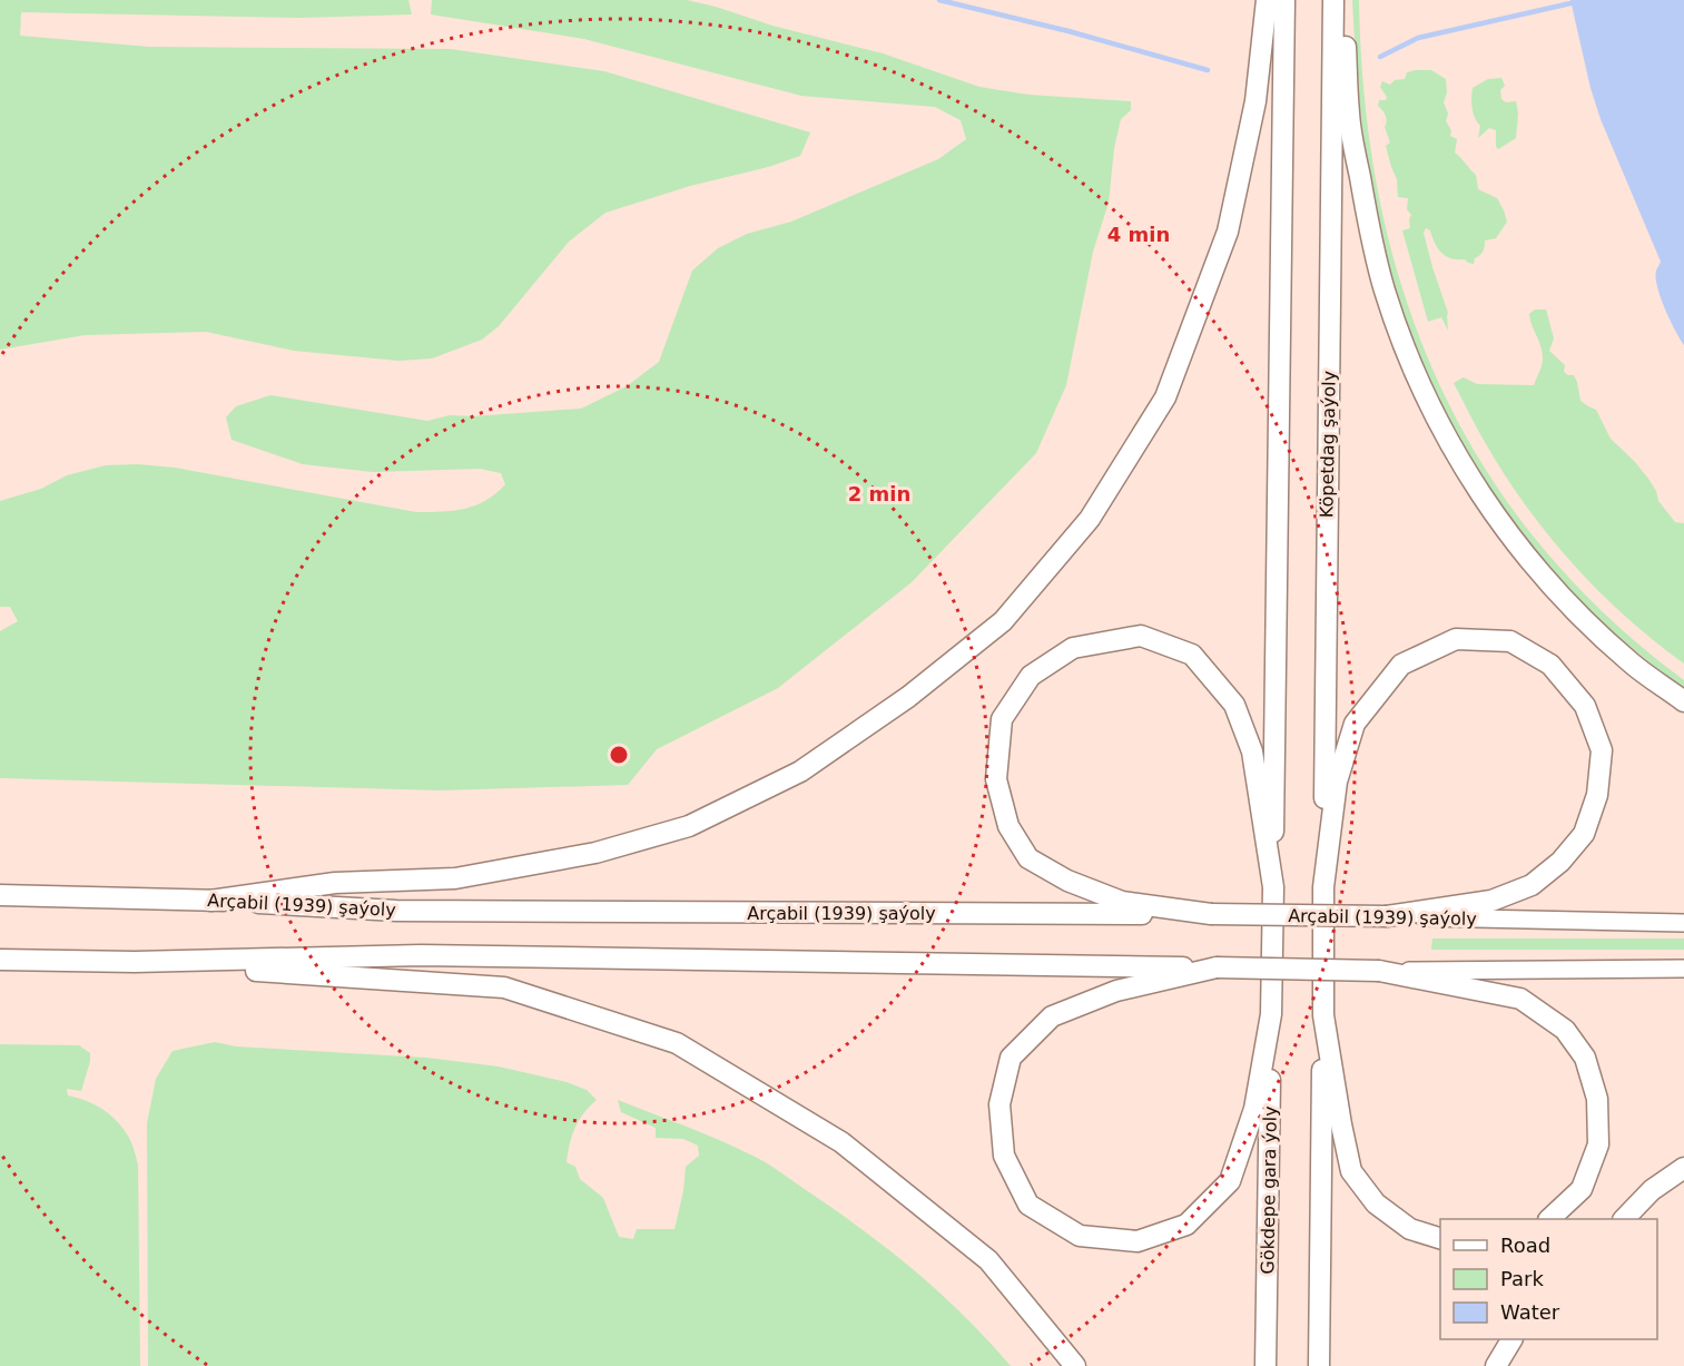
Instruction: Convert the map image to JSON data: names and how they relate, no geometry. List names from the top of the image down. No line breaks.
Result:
{"streets":{"main road":["Köpetdag şaýoly","Arçabil (1939) şaýoly","Gökdepe gara ýoly"]},"legend":["Road","Park","Water"],"rings":["4 min","2 min"]}
